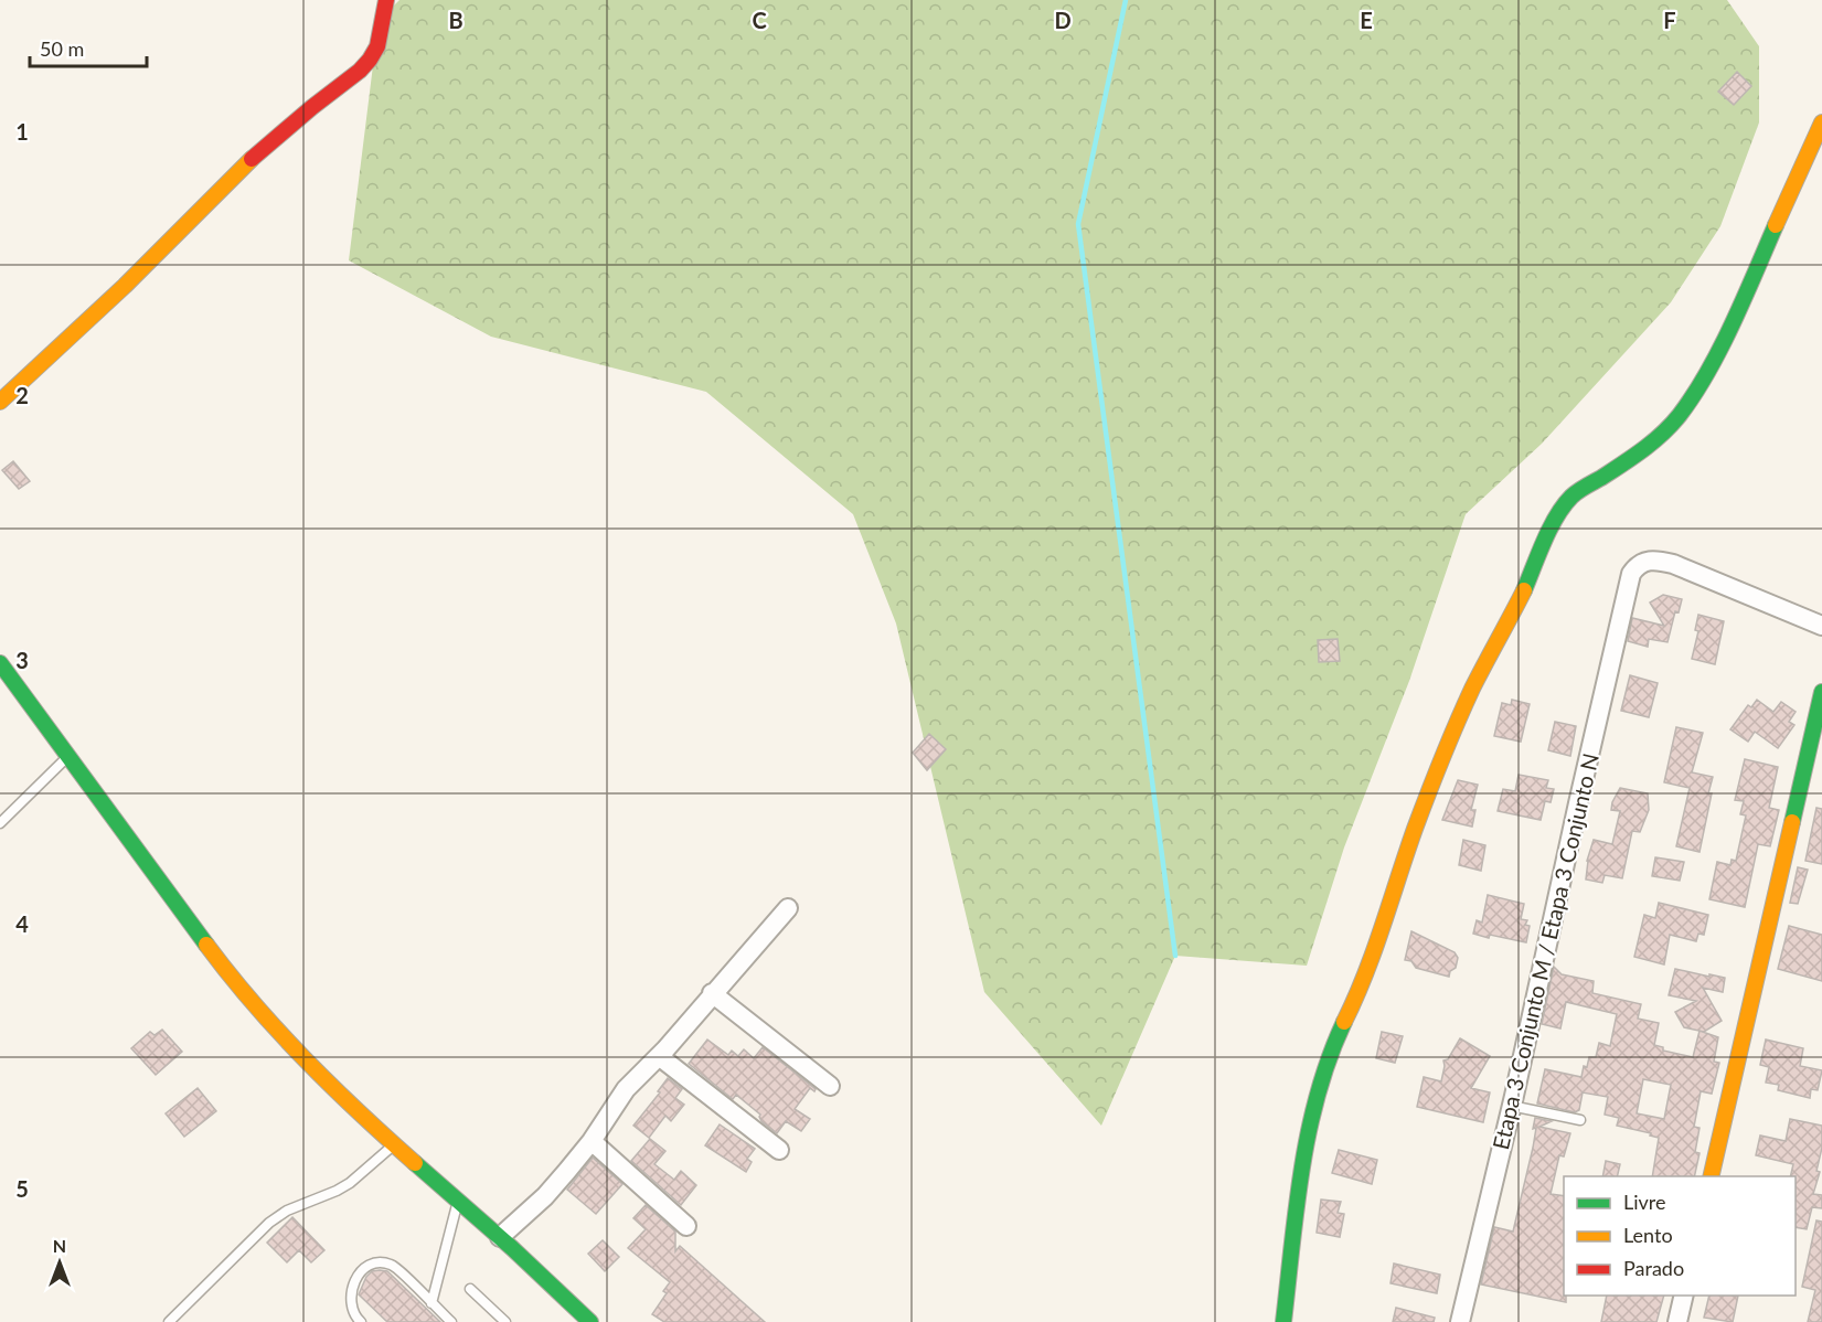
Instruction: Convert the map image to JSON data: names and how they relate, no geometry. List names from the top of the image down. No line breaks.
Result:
{"streets":{"street":["Etapa 3 Conjunto M / Etapa 3 Conjunto N"]},"legend":["Livre","Lento","Parado"],"scale_bar":"50 m","north":"top","grid":{"columns":["B","C","D","E","F"],"rows":["1","2","3","4","5"]}}
